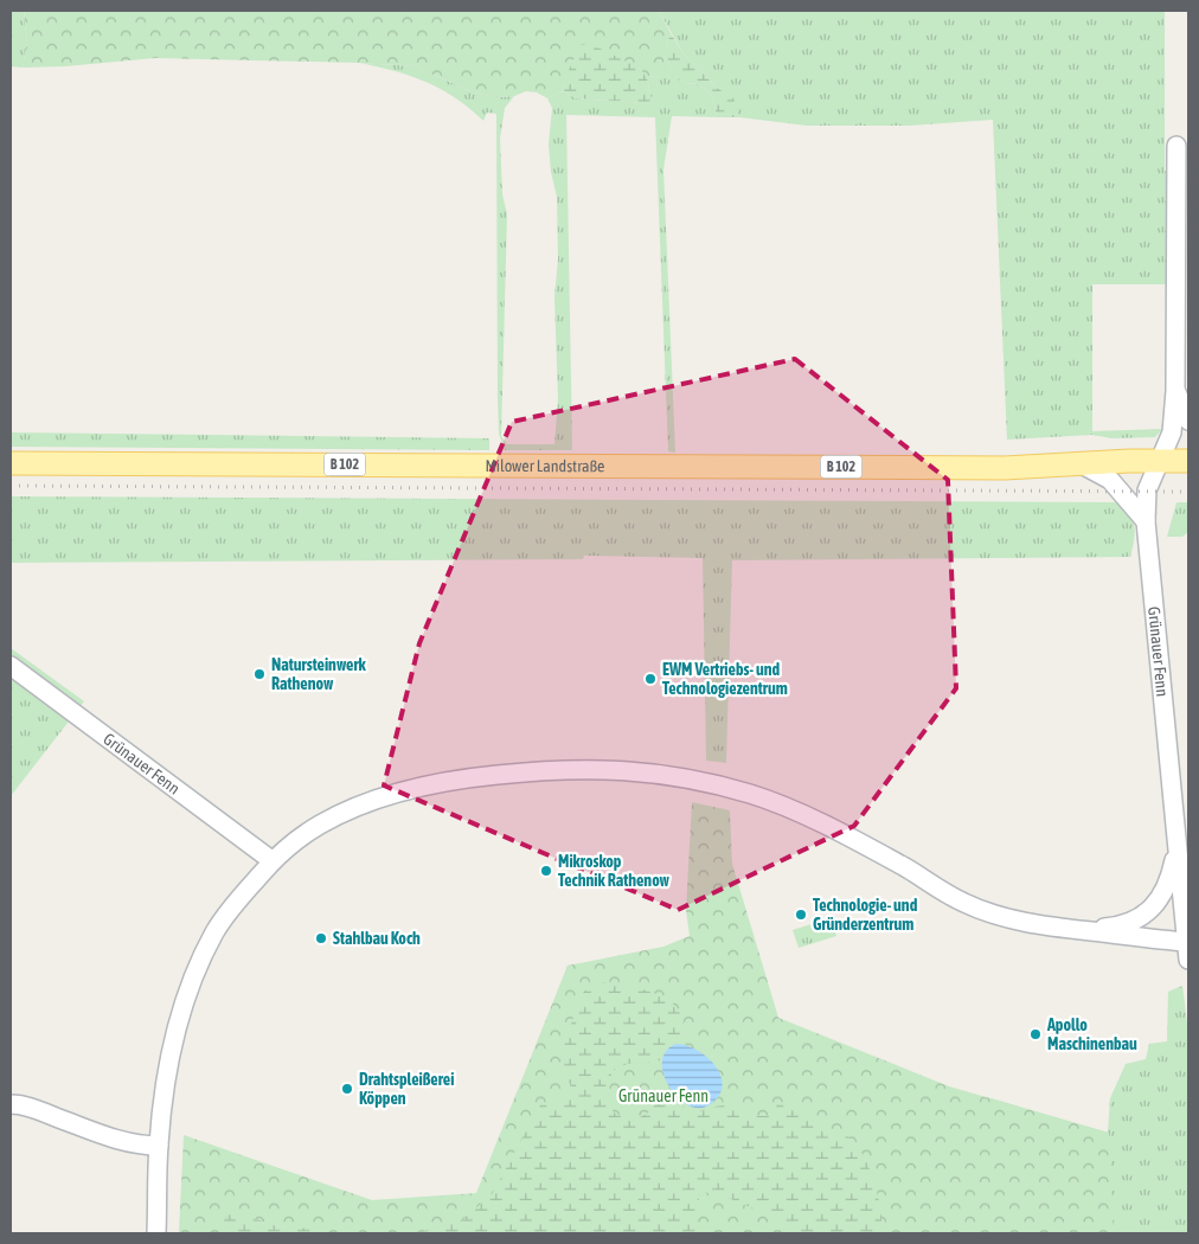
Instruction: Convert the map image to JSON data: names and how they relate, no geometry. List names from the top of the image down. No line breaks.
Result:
{"streets":{"main road":["B 102","Milower Landstraße"],"street":["Grünauer Fenn"]},"crossings":[["Milower Landstraße","Grünauer Fenn"]],"parks":["Grünauer Fenn"],"places":["Natursteinwerk Rathenow","EWM Vertriebs- und Technologiezentrum","Mikroskop Technik Rathenow","Technologie- und Gründerzentrum","Stahlbau Koch","Apollo Maschinenbau","Drahtspleißerei Köppen"]}
